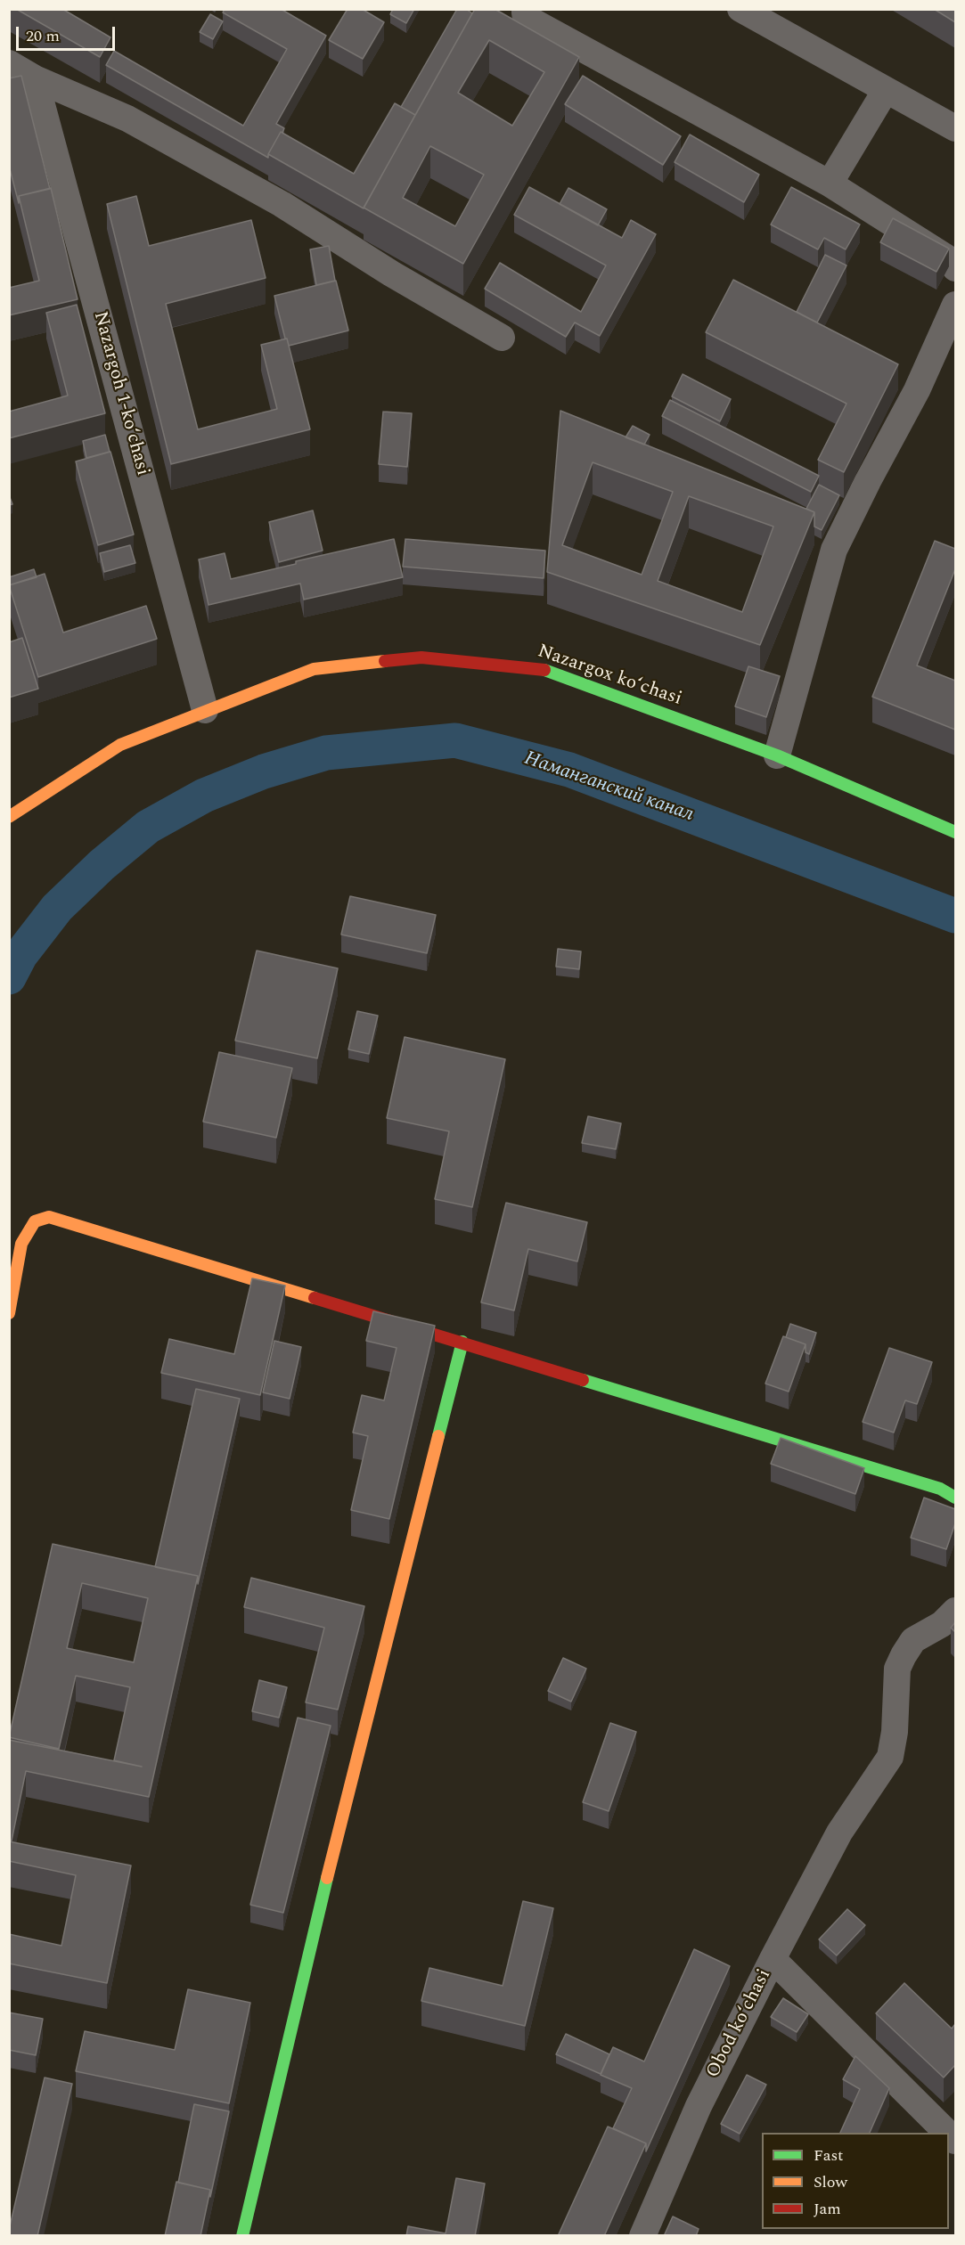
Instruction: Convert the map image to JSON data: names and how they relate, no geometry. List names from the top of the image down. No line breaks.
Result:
{"streets":{"street":["Nazargoh 1-koʻchasi","Nazargox koʻchasi","Obod koʻchasi"]},"crossings":[["Nazargoh 1-koʻchasi","Nazargox koʻchasi"]],"water":["Наманганский канал"],"legend":["Fast","Slow","Jam"],"scale_bar":"20 m"}
